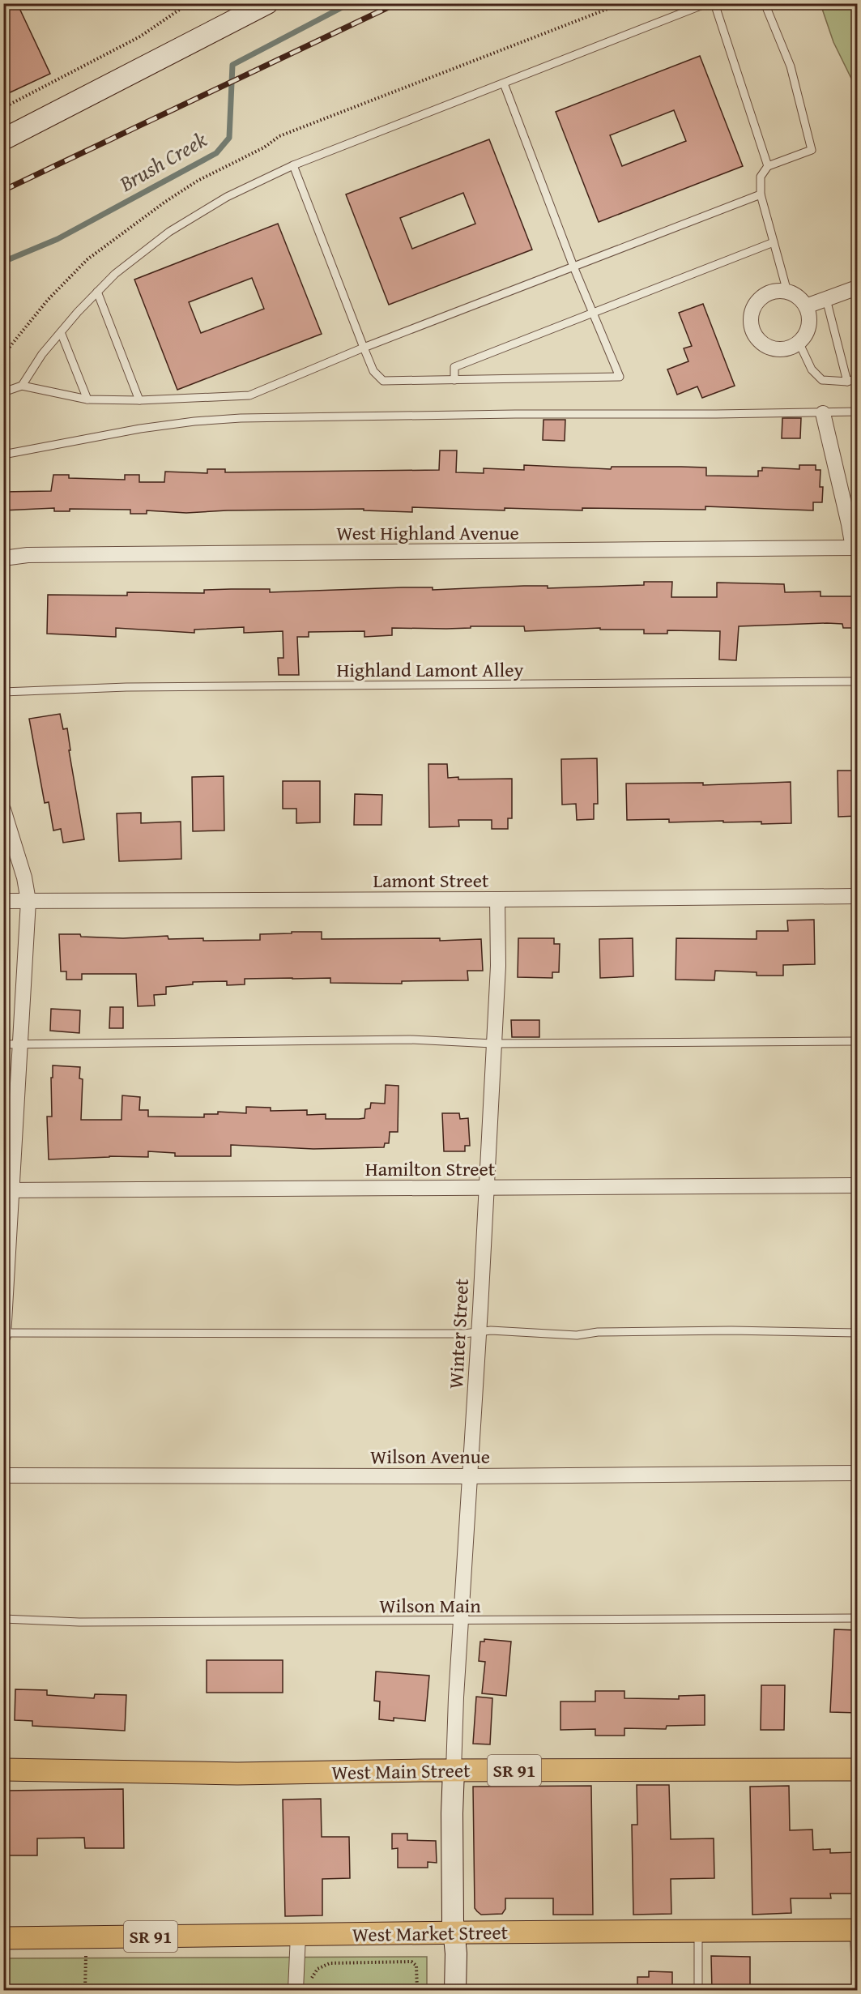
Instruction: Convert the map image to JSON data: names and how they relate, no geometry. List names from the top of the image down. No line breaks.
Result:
{"streets":{"main road":["SR 91","West Main Street","West Market Street"],"street":["West Highland Avenue","Lamont Street","Hamilton Street","Winter Street","Wilson Avenue"],"lane":["Highland Lamont Alley","Wilson Main"]},"crossings":[["Lamont Street","Winter Street"],["Hamilton Street","Winter Street"],["Winter Street","Wilson Avenue"],["Winter Street","Wilson Main"],["Winter Street","West Main Street"]],"water":["Brush Creek"]}
